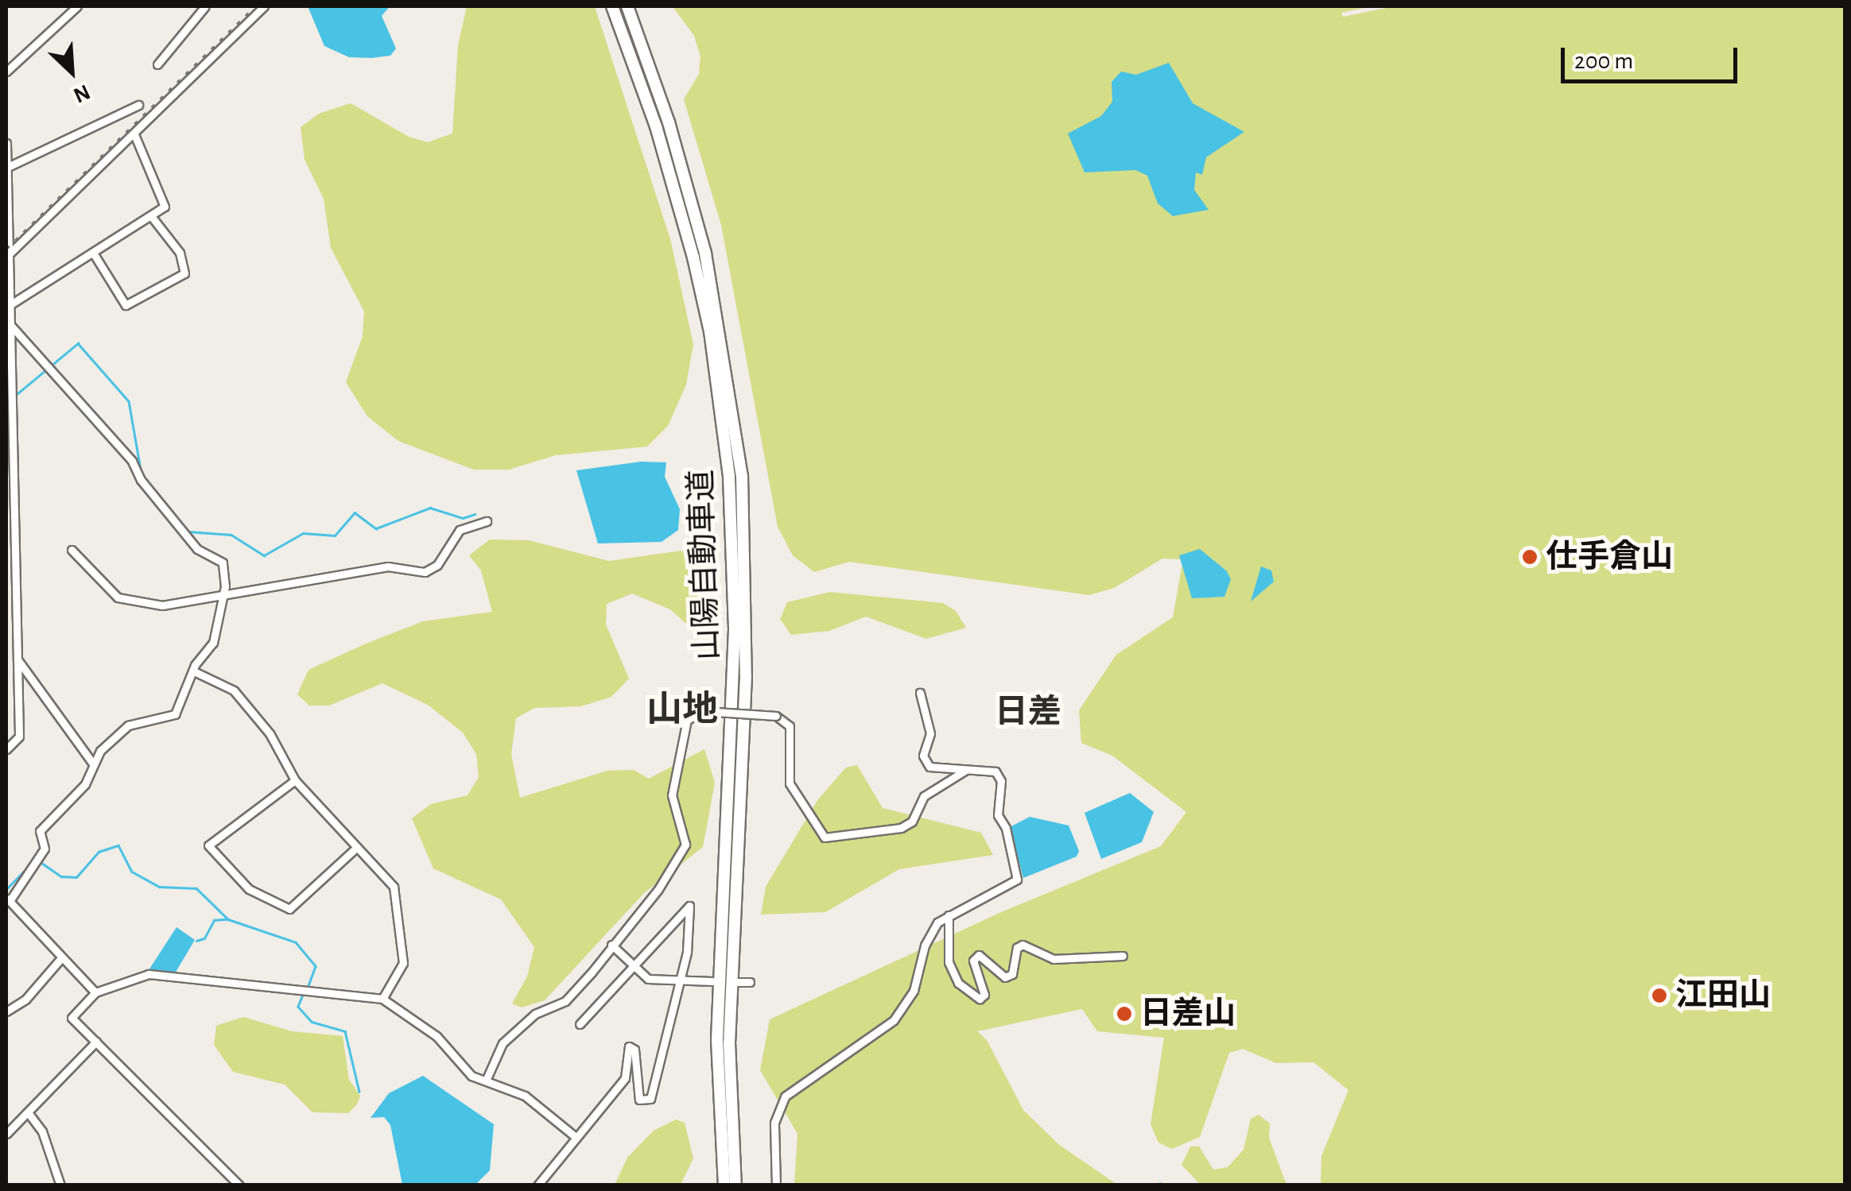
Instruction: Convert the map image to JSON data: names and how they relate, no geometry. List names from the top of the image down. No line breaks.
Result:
{"streets":{"highway":["山陽自動車道"]},"districts":["山地","日差"],"places":["仕手倉山","江田山","日差山"],"scale_bar":"200 m","north":"bottom right"}
